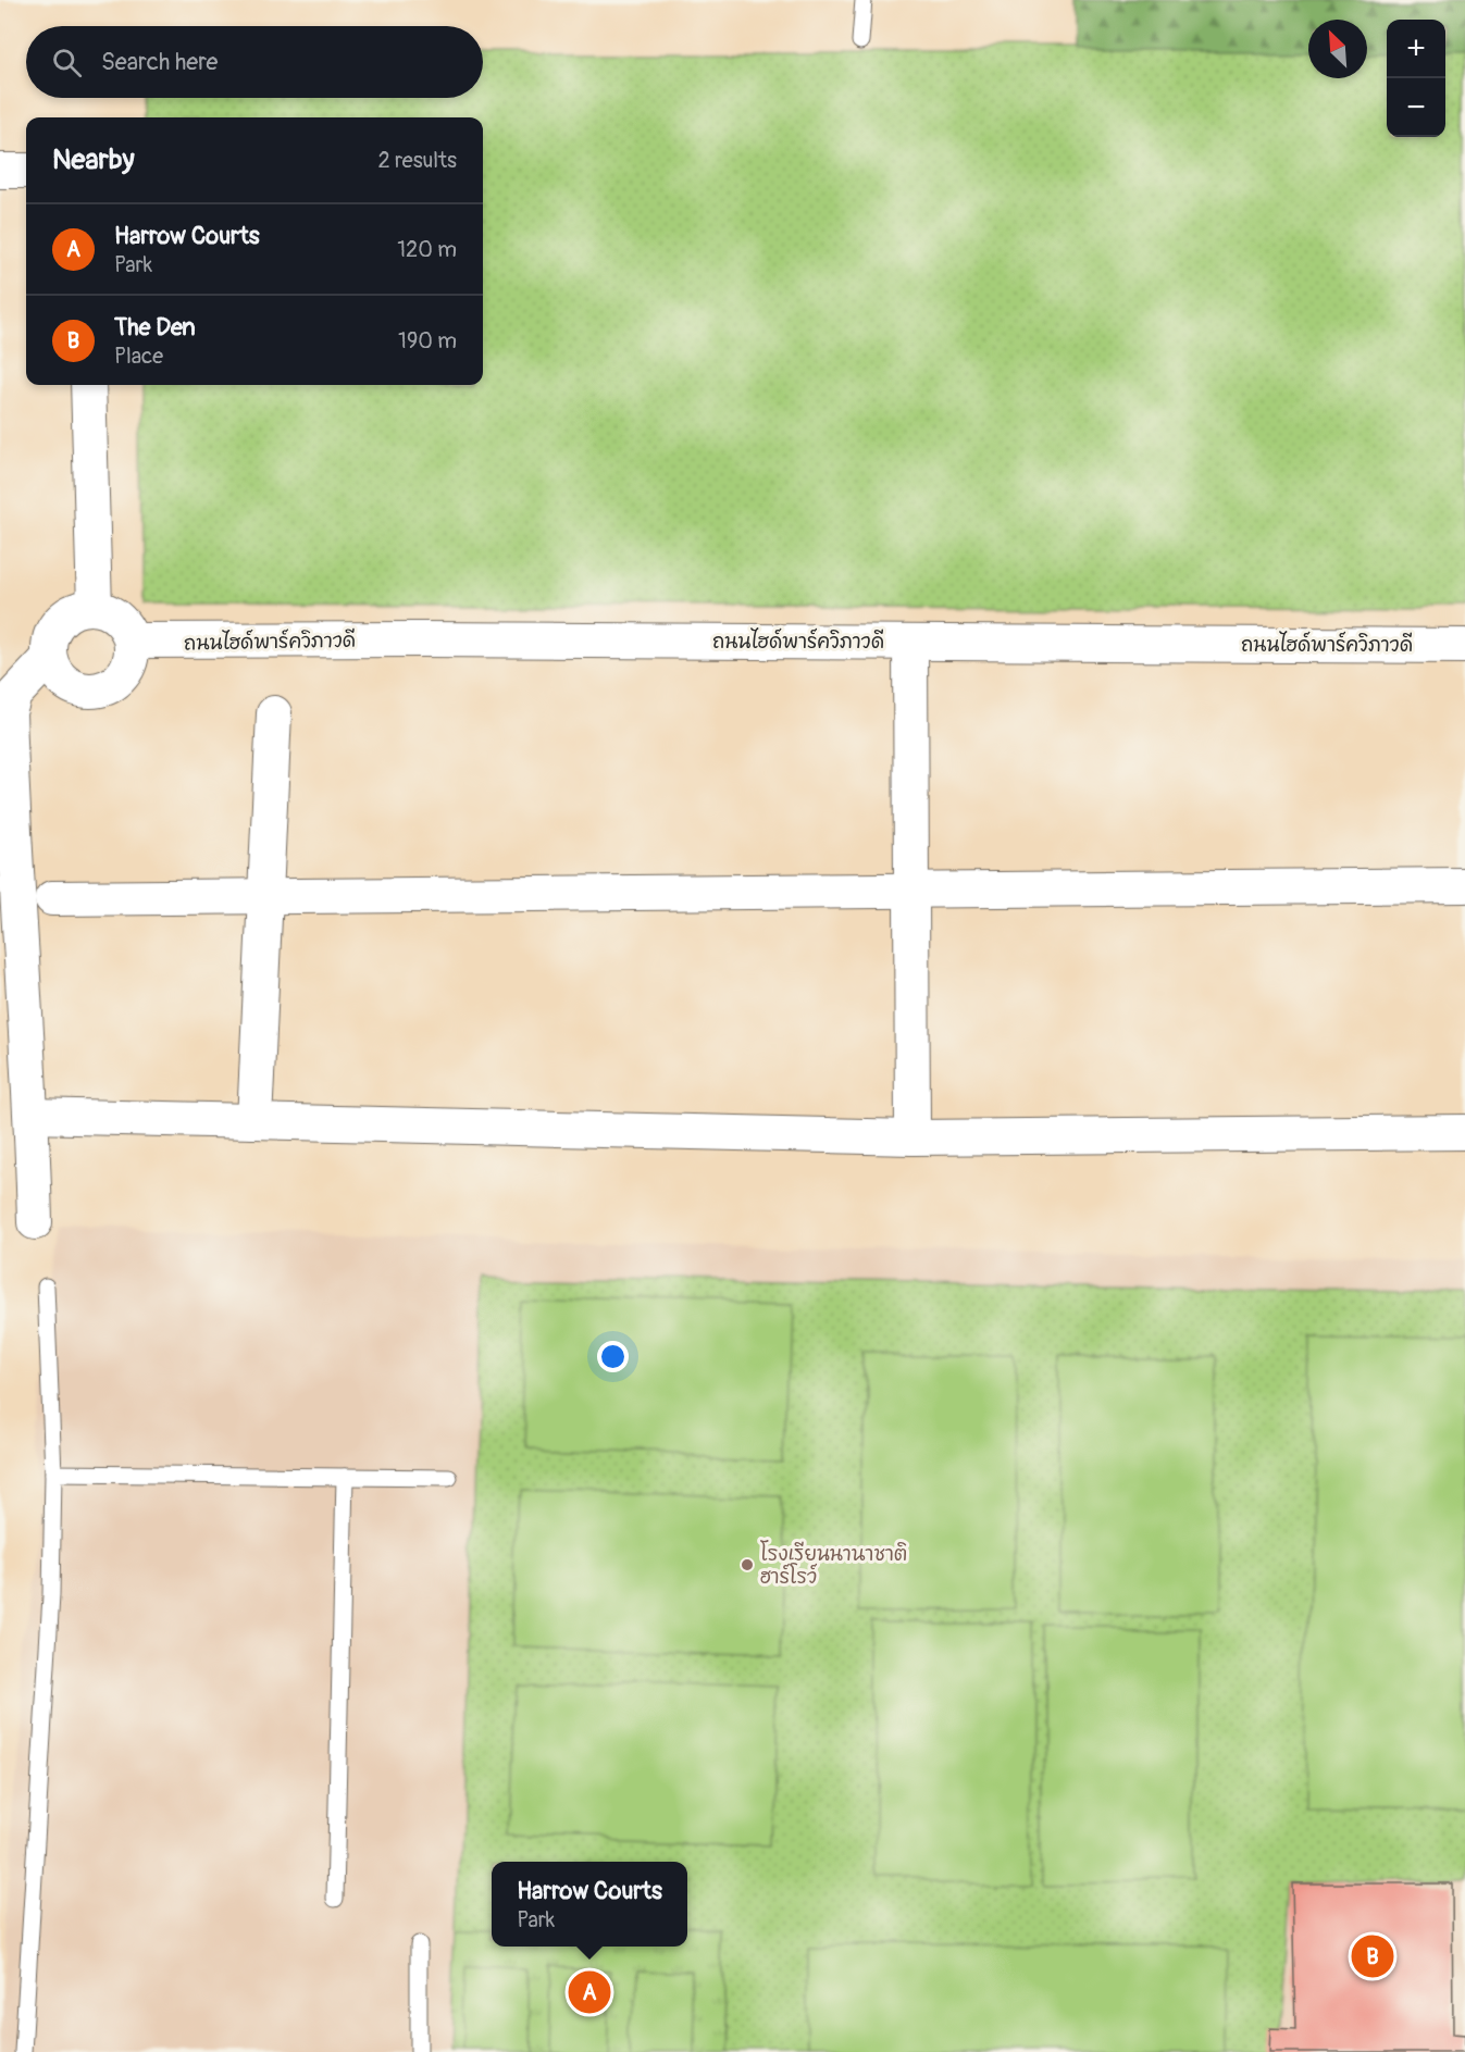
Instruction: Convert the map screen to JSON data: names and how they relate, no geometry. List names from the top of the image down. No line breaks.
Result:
{"streets":{"street":["ถนนไฮด์พาร์ควิภาวดี"]},"places":["โรงเรียนนานาชาติ ฮาร์โรว์"],"north":"top left","page":{"map_buttons":["+","−"],"search":"Search here","heading":["Nearby","2 results"],"list":[{"mark":"A","name":"Harrow Courts","note":"Park","value":"120 m"},{"mark":"B","name":"The Den","note":"Place","value":"190 m"}],"popup":["Harrow Courts","Park"],"pins":["B","A"]}}
